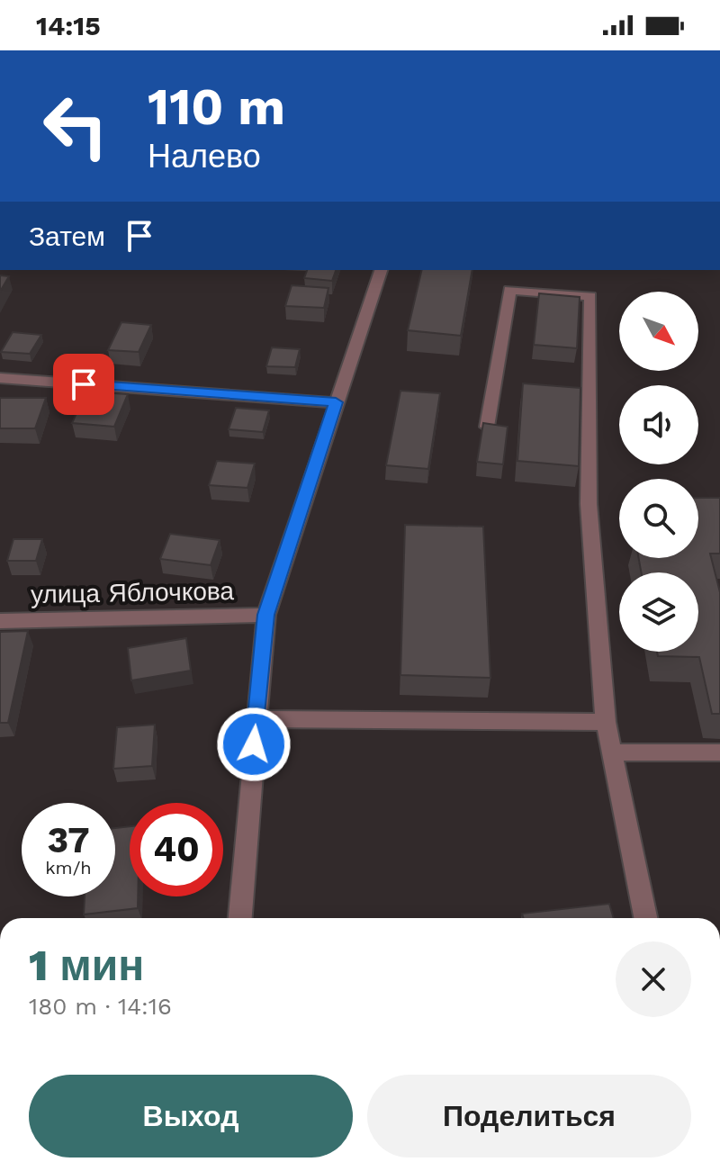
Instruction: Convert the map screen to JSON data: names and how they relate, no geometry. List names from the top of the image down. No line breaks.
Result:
{"streets":{"street":["улица Яблочкова"]},"north":"bottom right","page":{"status":"14:15","turn":["110 m","Налево"],"then":"Затем","speed":"37 km/h","limit":"40","heading":["1 мин","180 m · 14:16"],"buttons":["Выход","Поделиться"]}}
